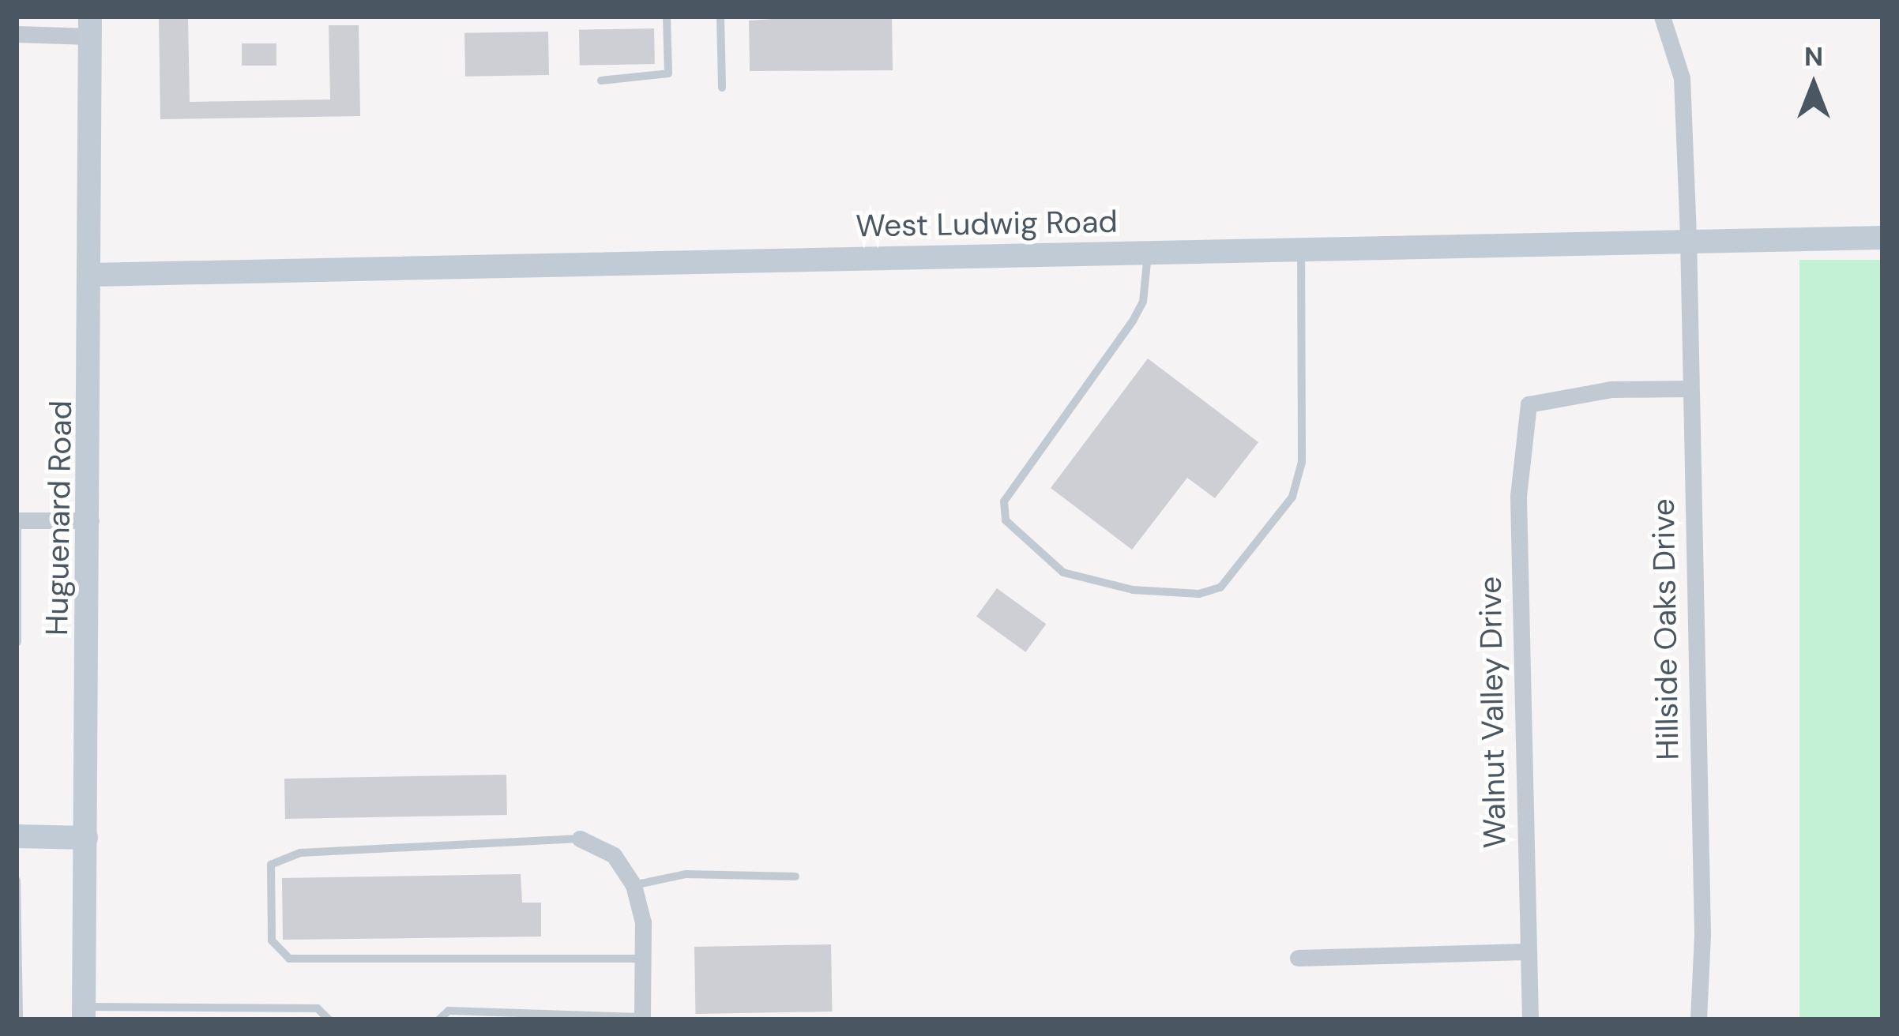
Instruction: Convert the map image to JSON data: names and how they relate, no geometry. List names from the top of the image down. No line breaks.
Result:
{"streets":{"main road":["West Ludwig Road","Huguenard Road"],"street":["Hillside Oaks Drive","Walnut Valley Drive"]},"crossings":[["West Ludwig Road","Huguenard Road"],["West Ludwig Road","Hillside Oaks Drive"],["Hillside Oaks Drive","Walnut Valley Drive"]],"north":"top"}
